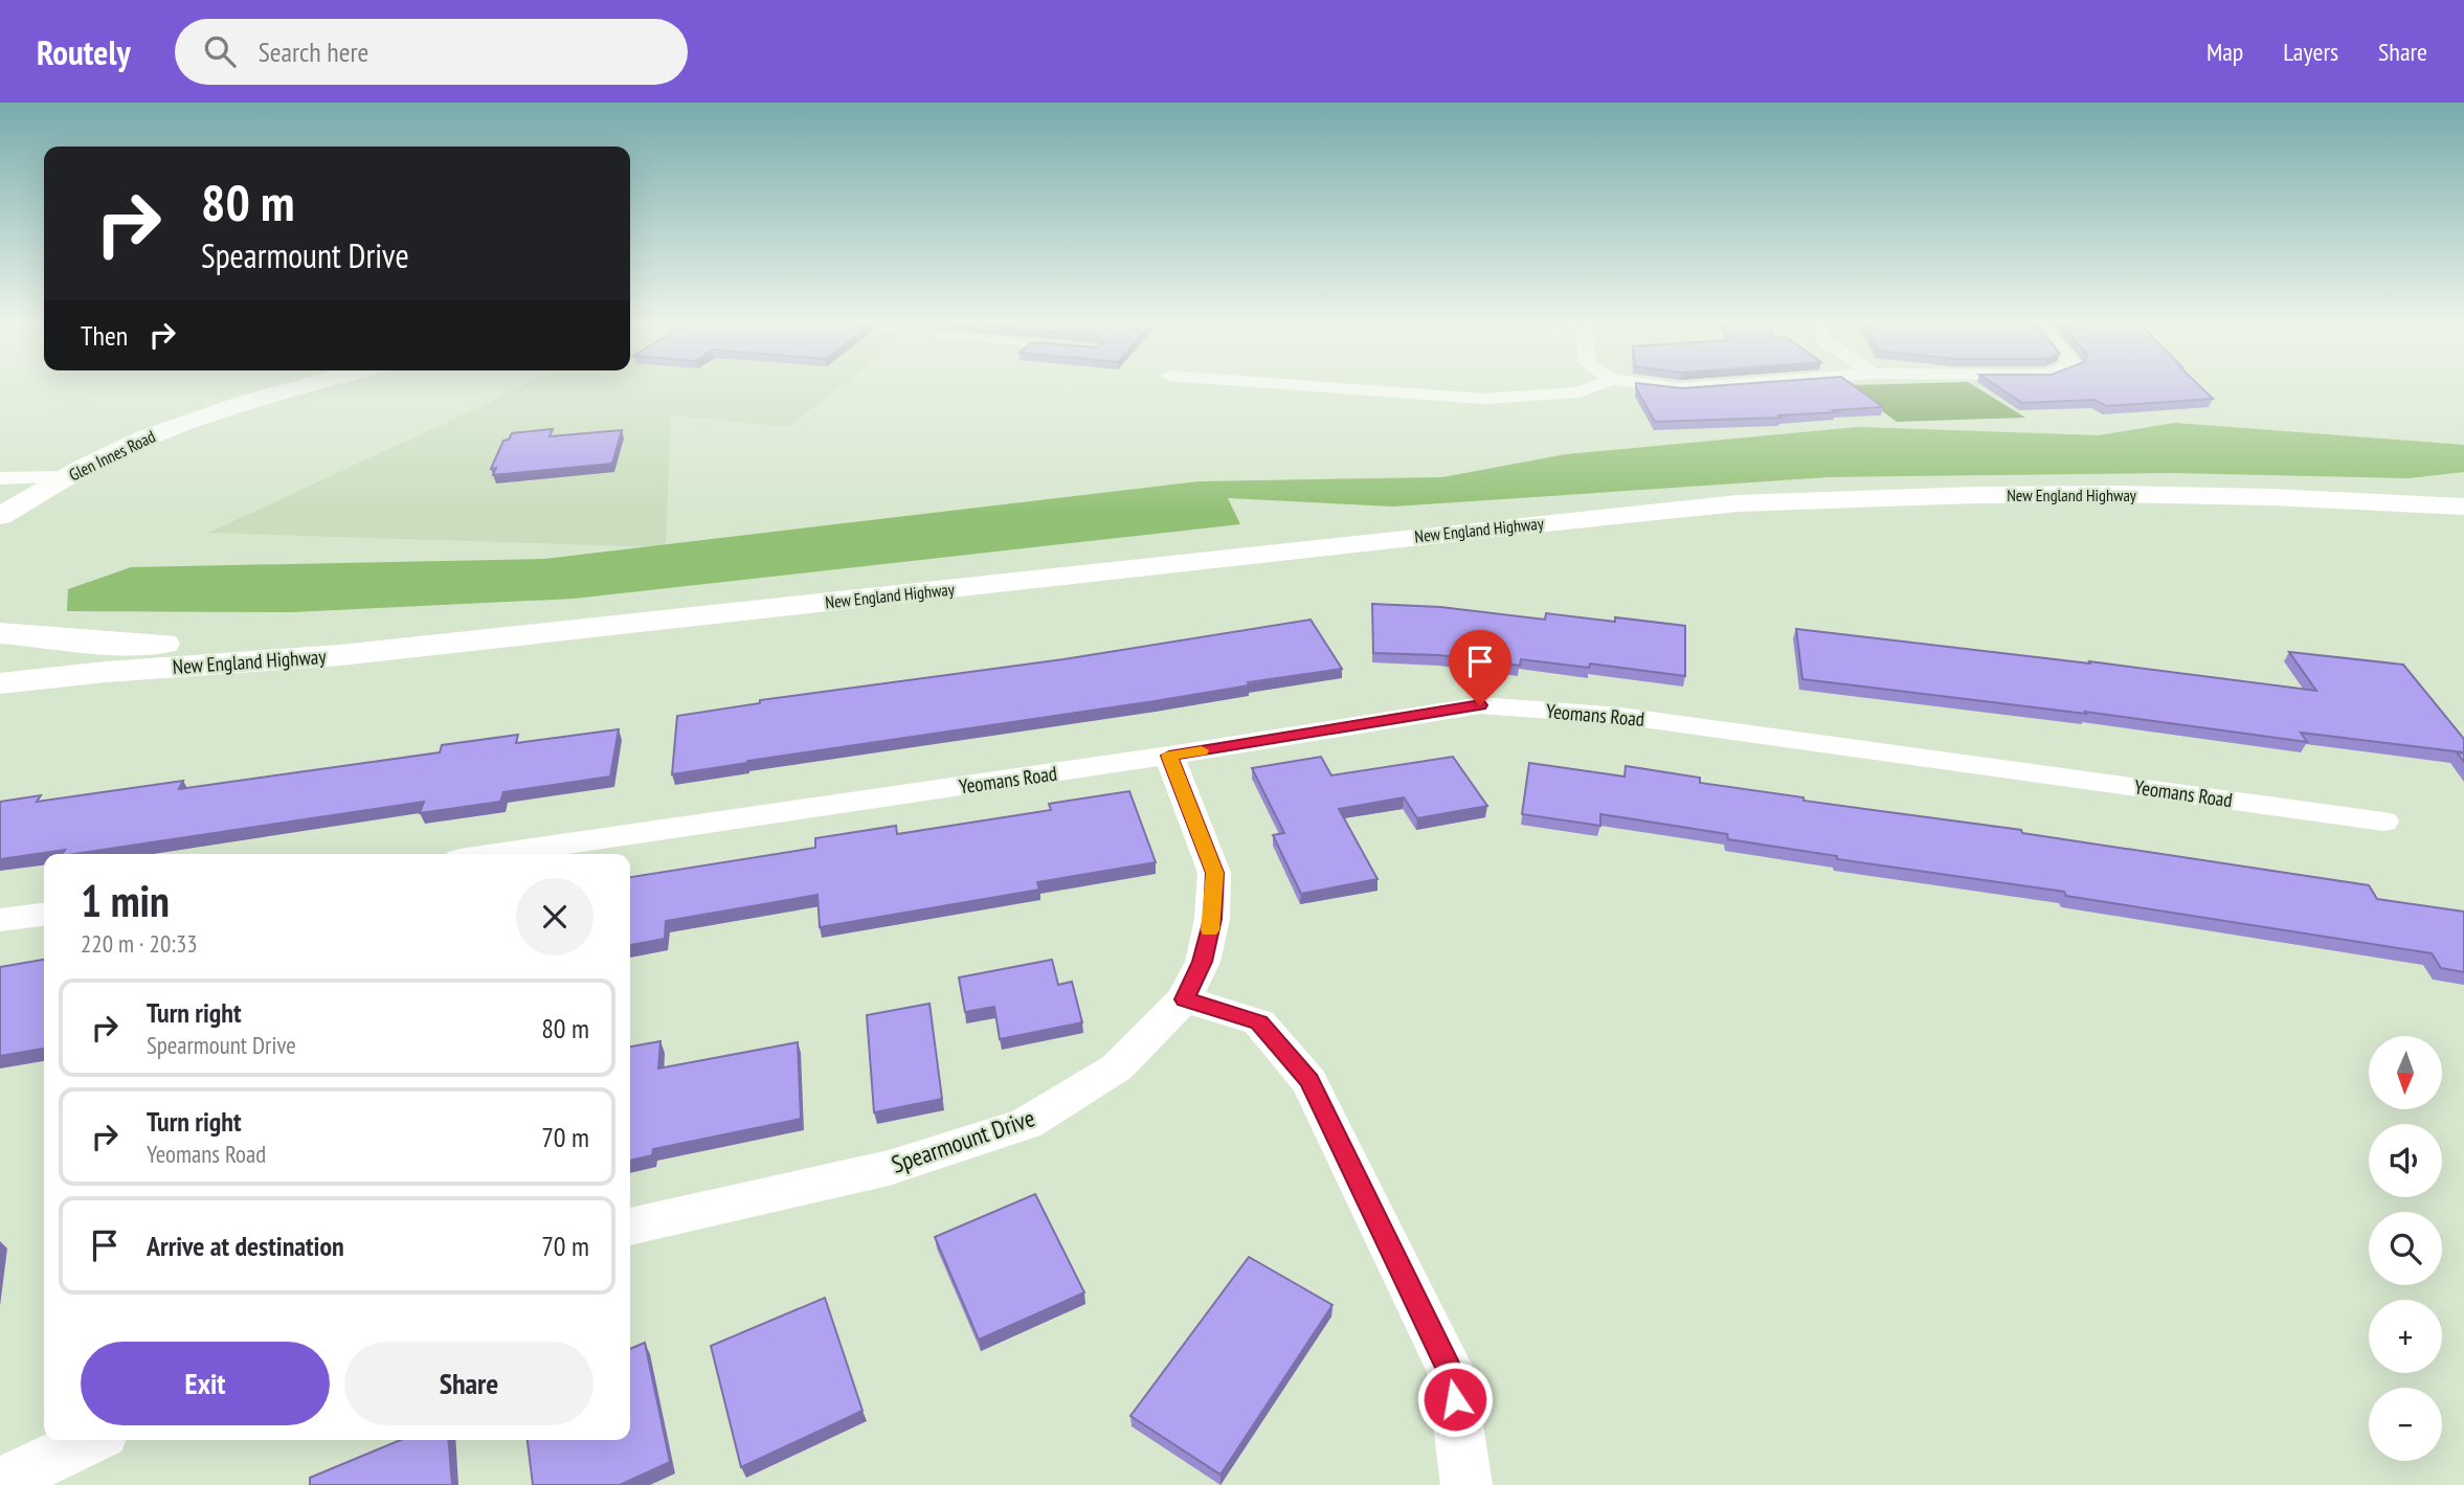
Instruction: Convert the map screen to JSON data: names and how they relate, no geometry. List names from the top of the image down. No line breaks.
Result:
{"streets":{"main road":["Glen Innes Road","New England Highway"],"street":["Yeomans Road","Spearmount Drive"]},"crossings":[["Yeomans Road","Spearmount Drive"]],"north":"bottom","page":{"header":"Routely","search":"Search here","nav":["Map","Layers","Share"],"turn":["80 m","Spearmount Drive"],"then":"Then","heading":["1 min","220 m · 20:33"],"list":[{"name":"Turn right","note":"Spearmount Drive","value":"80 m"},{"name":"Turn right","note":"Yeomans Road","value":"70 m"},{"name":"Arrive at destination","value":"70 m"}],"map_buttons":["+","−"],"buttons":["Exit","Share"]}}
